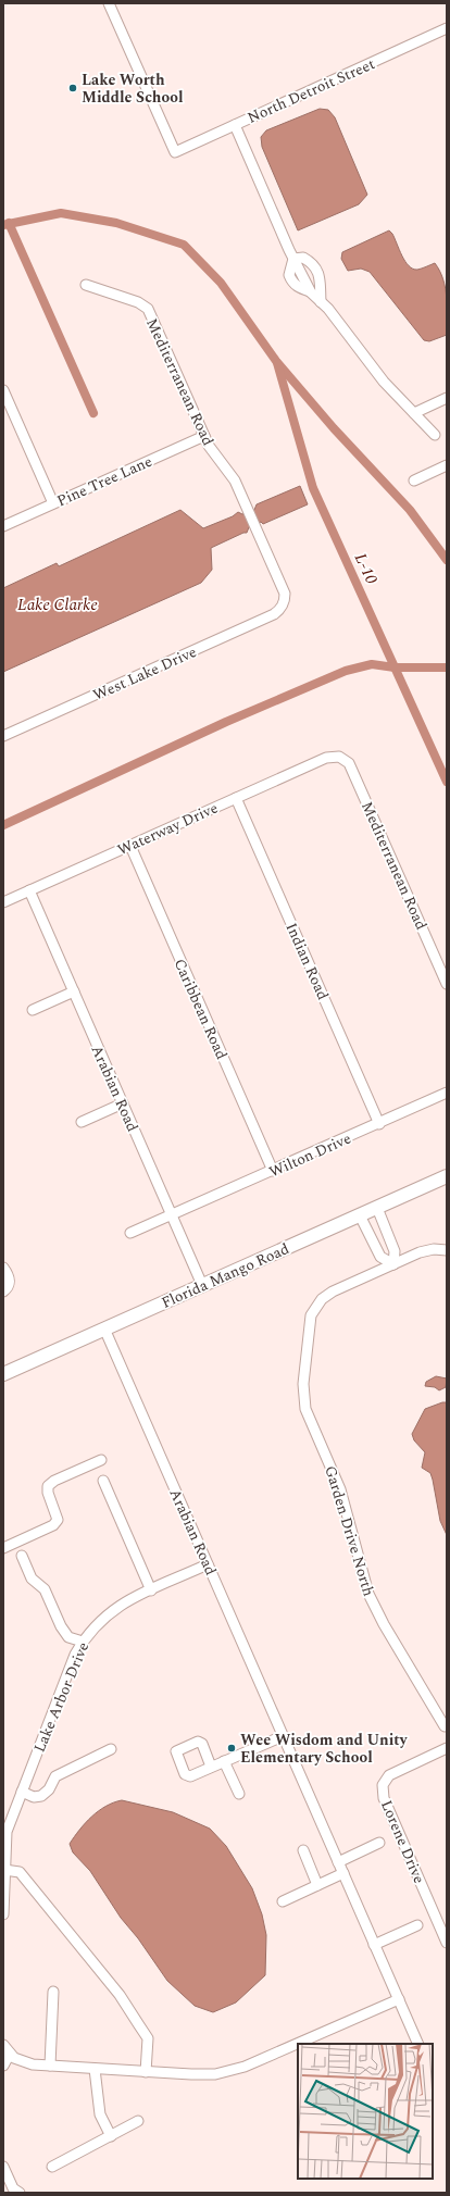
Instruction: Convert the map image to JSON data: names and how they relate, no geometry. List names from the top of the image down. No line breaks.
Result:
{"streets":{"street":["North Detroit Street","Mediterranean Road","Pine Tree Lane","West Lake Drive","Waterway Drive","Indian Road","Caribbean Road","Arabian Road","Wilton Drive","Florida Mango Road","Garden Drive North","Lake Arbor Drive","Lorene Drive"]},"crossings":[["Mediterranean Road","Pine Tree Lane"],["Mediterranean Road","West Lake Drive"],["Mediterranean Road","Waterway Drive"],["Waterway Drive","Indian Road"],["Waterway Drive","Caribbean Road"],["Waterway Drive","Arabian Road"],["Indian Road","Wilton Drive"],["Caribbean Road","Wilton Drive"],["Arabian Road","Wilton Drive"],["Arabian Road","Florida Mango Road"],["Arabian Road","Lake Arbor Drive"]],"water":["L-10","Lake Clarke"],"places":["Lake Worth Middle School","Wee Wisdom and Unity Elementary School"]}
